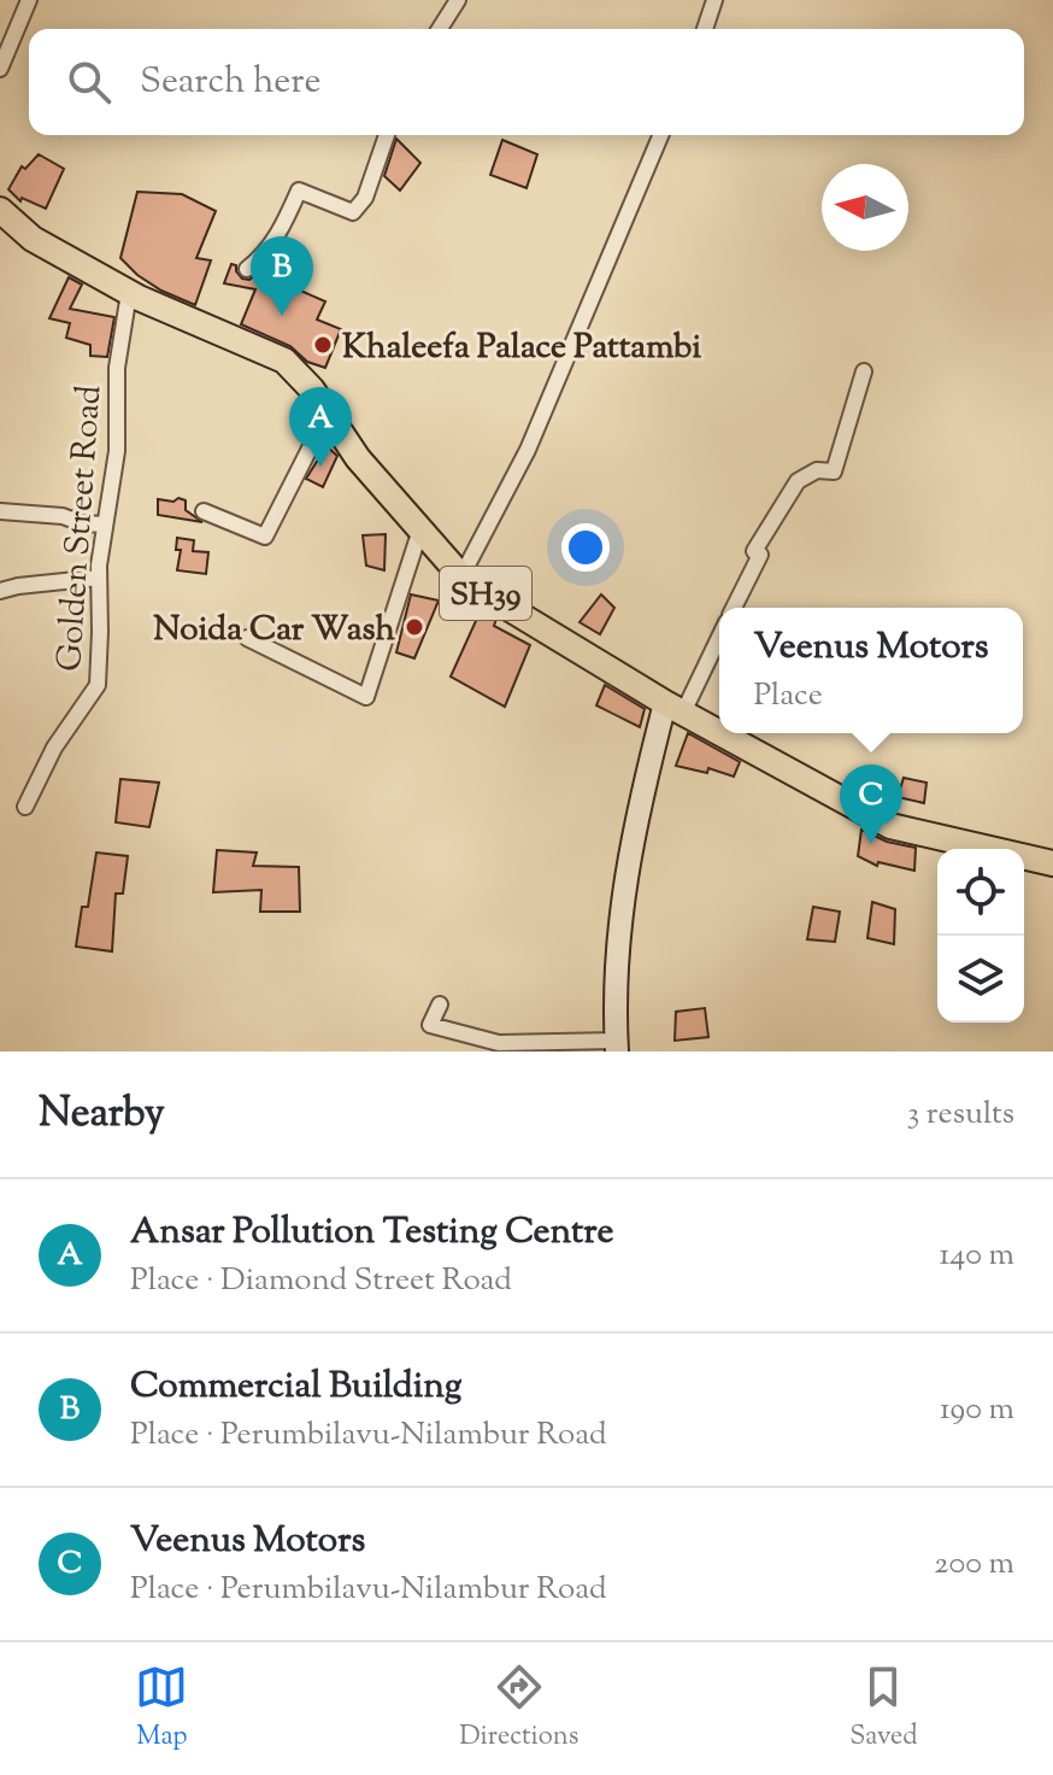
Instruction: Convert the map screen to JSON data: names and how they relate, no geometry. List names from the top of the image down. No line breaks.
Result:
{"streets":{"main road":["SH39"],"street":["Golden Street Road"]},"crossings":[["Golden Street Road","SH39"]],"places":["Khaleefa Palace Pattambi","Noida Car Wash"],"north":"left","page":{"search":"Search here","pins":["B","A","C"],"popup":["Veenus Motors","Place"],"heading":["Nearby","3 results"],"list":[{"mark":"A","name":"Ansar Pollution Testing Centre","note":"Place · Diamond Street Road","value":"140 m"},{"mark":"B","name":"Commercial Building","note":"Place · Perumbilavu-Nilambur Road","value":"190 m"},{"mark":"C","name":"Veenus Motors","note":"Place · Perumbilavu-Nilambur Road","value":"200 m"}],"nav":["Map","Directions","Saved"]}}
